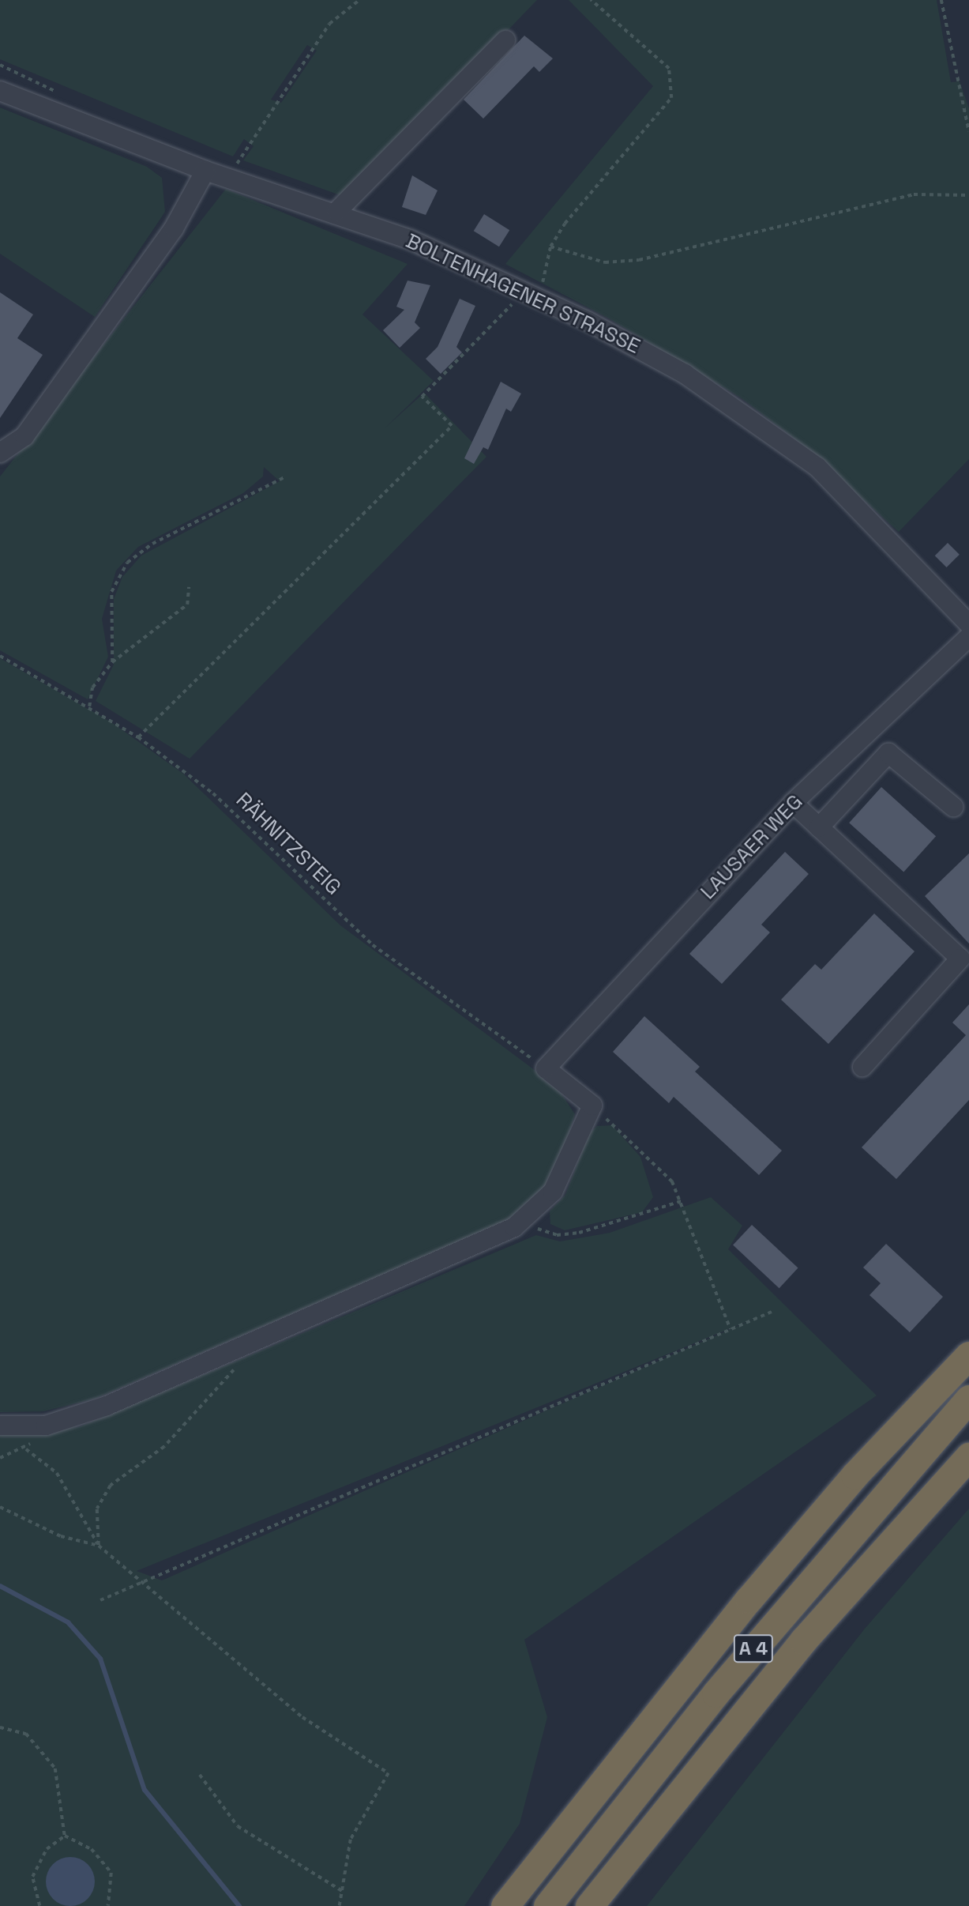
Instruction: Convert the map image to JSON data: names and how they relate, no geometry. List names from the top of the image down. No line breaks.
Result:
{"streets":{"highway":["A 4"],"street":["BOLTENHAGENER STRASSE","LAUSAER WEG"],"path":["RÄHNITZSTEIG"]},"crossings":[["RÄHNITZSTEIG","LAUSAER WEG"]]}
